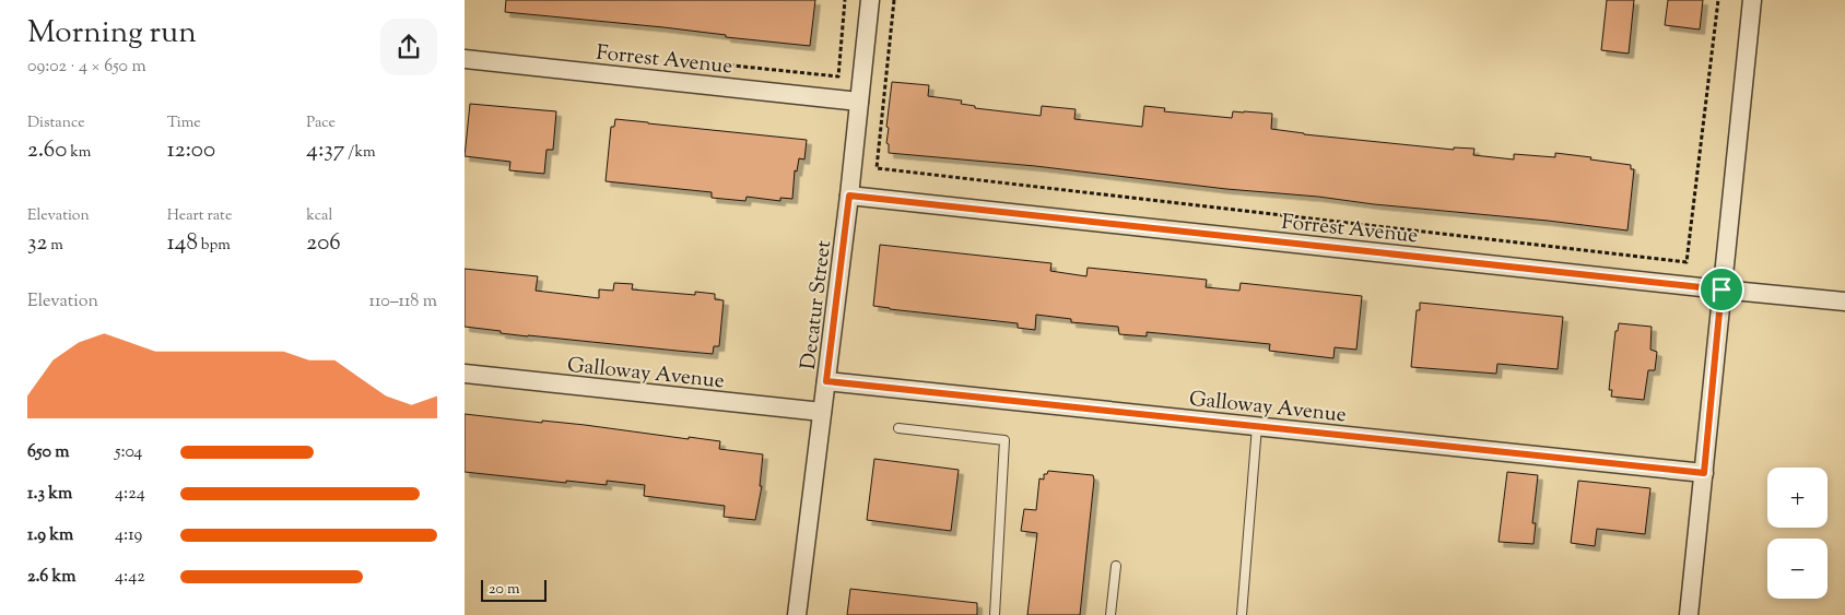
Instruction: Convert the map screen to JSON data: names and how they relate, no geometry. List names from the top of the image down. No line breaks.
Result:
{"streets":{"street":["Forrest Avenue","Decatur Street","Galloway Avenue"]},"crossings":[["Forrest Avenue","Decatur Street"],["Decatur Street","Galloway Avenue"]],"scale_bar":"20 m","page":{"heading":["Morning run","09:02 · 4 × 650 m"],"stats":[["Distance","2.60 km"],["Time","12:00"],["Pace","4:37 /km"],["Elevation","32 m"],["Heart rate","148 bpm"],["kcal","206"]],"chart":["Elevation","110–118 m"],"list":[{"name":"650 m","note":"5:04"},{"name":"1.3 km","note":"4:24"},{"name":"1.9 km","note":"4:19"},{"name":"2.6 km","note":"4:42"}],"map_buttons":["+","−"],"scale":"20 m"}}
